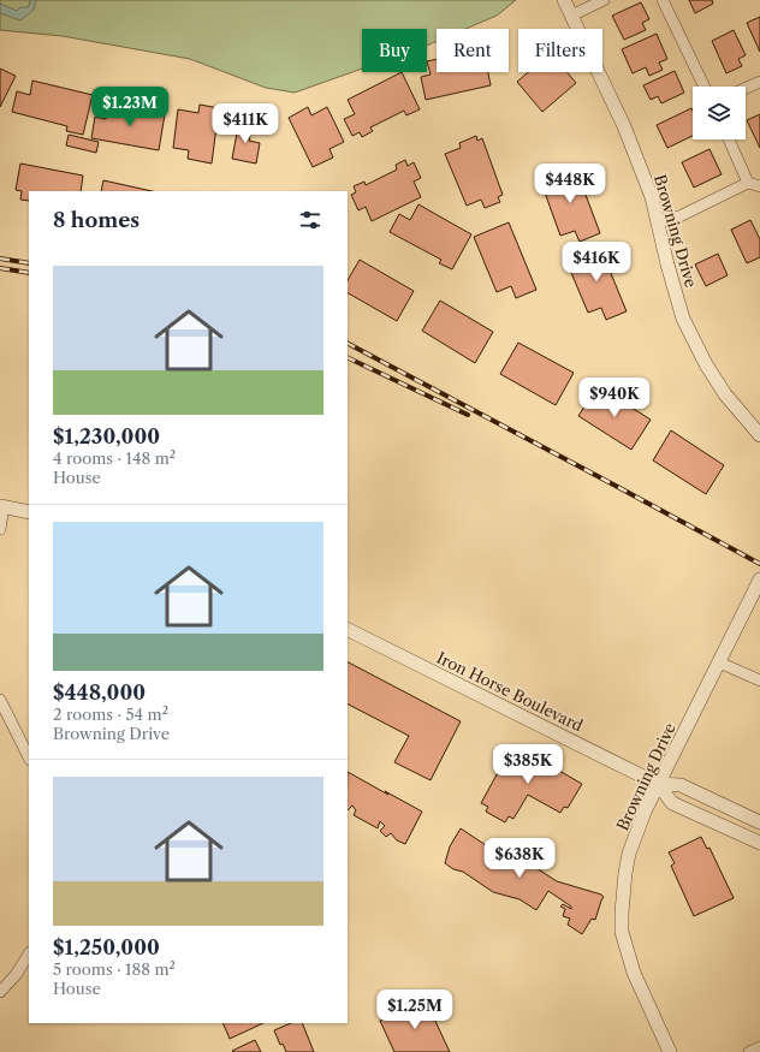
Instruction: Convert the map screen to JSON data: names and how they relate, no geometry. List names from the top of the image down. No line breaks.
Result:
{"streets":{"street":["Browning Drive","Iron Horse Boulevard"]},"crossings":[["Browning Drive","Iron Horse Boulevard"]],"page":{"chip":["Buy","Rent","Filters"],"price":["$1.23M","$411K","$448K","$416K","$940K","$385K","$638K","$1.25M"],"heading":"8 homes","list":[{"name":"$1,230,000","note":"4 rooms · 148 m² · House"},{"name":"$448,000","note":"2 rooms · 54 m² · Browning Drive"},{"name":"$1,250,000","note":"5 rooms · 188 m² · House"}]}}
